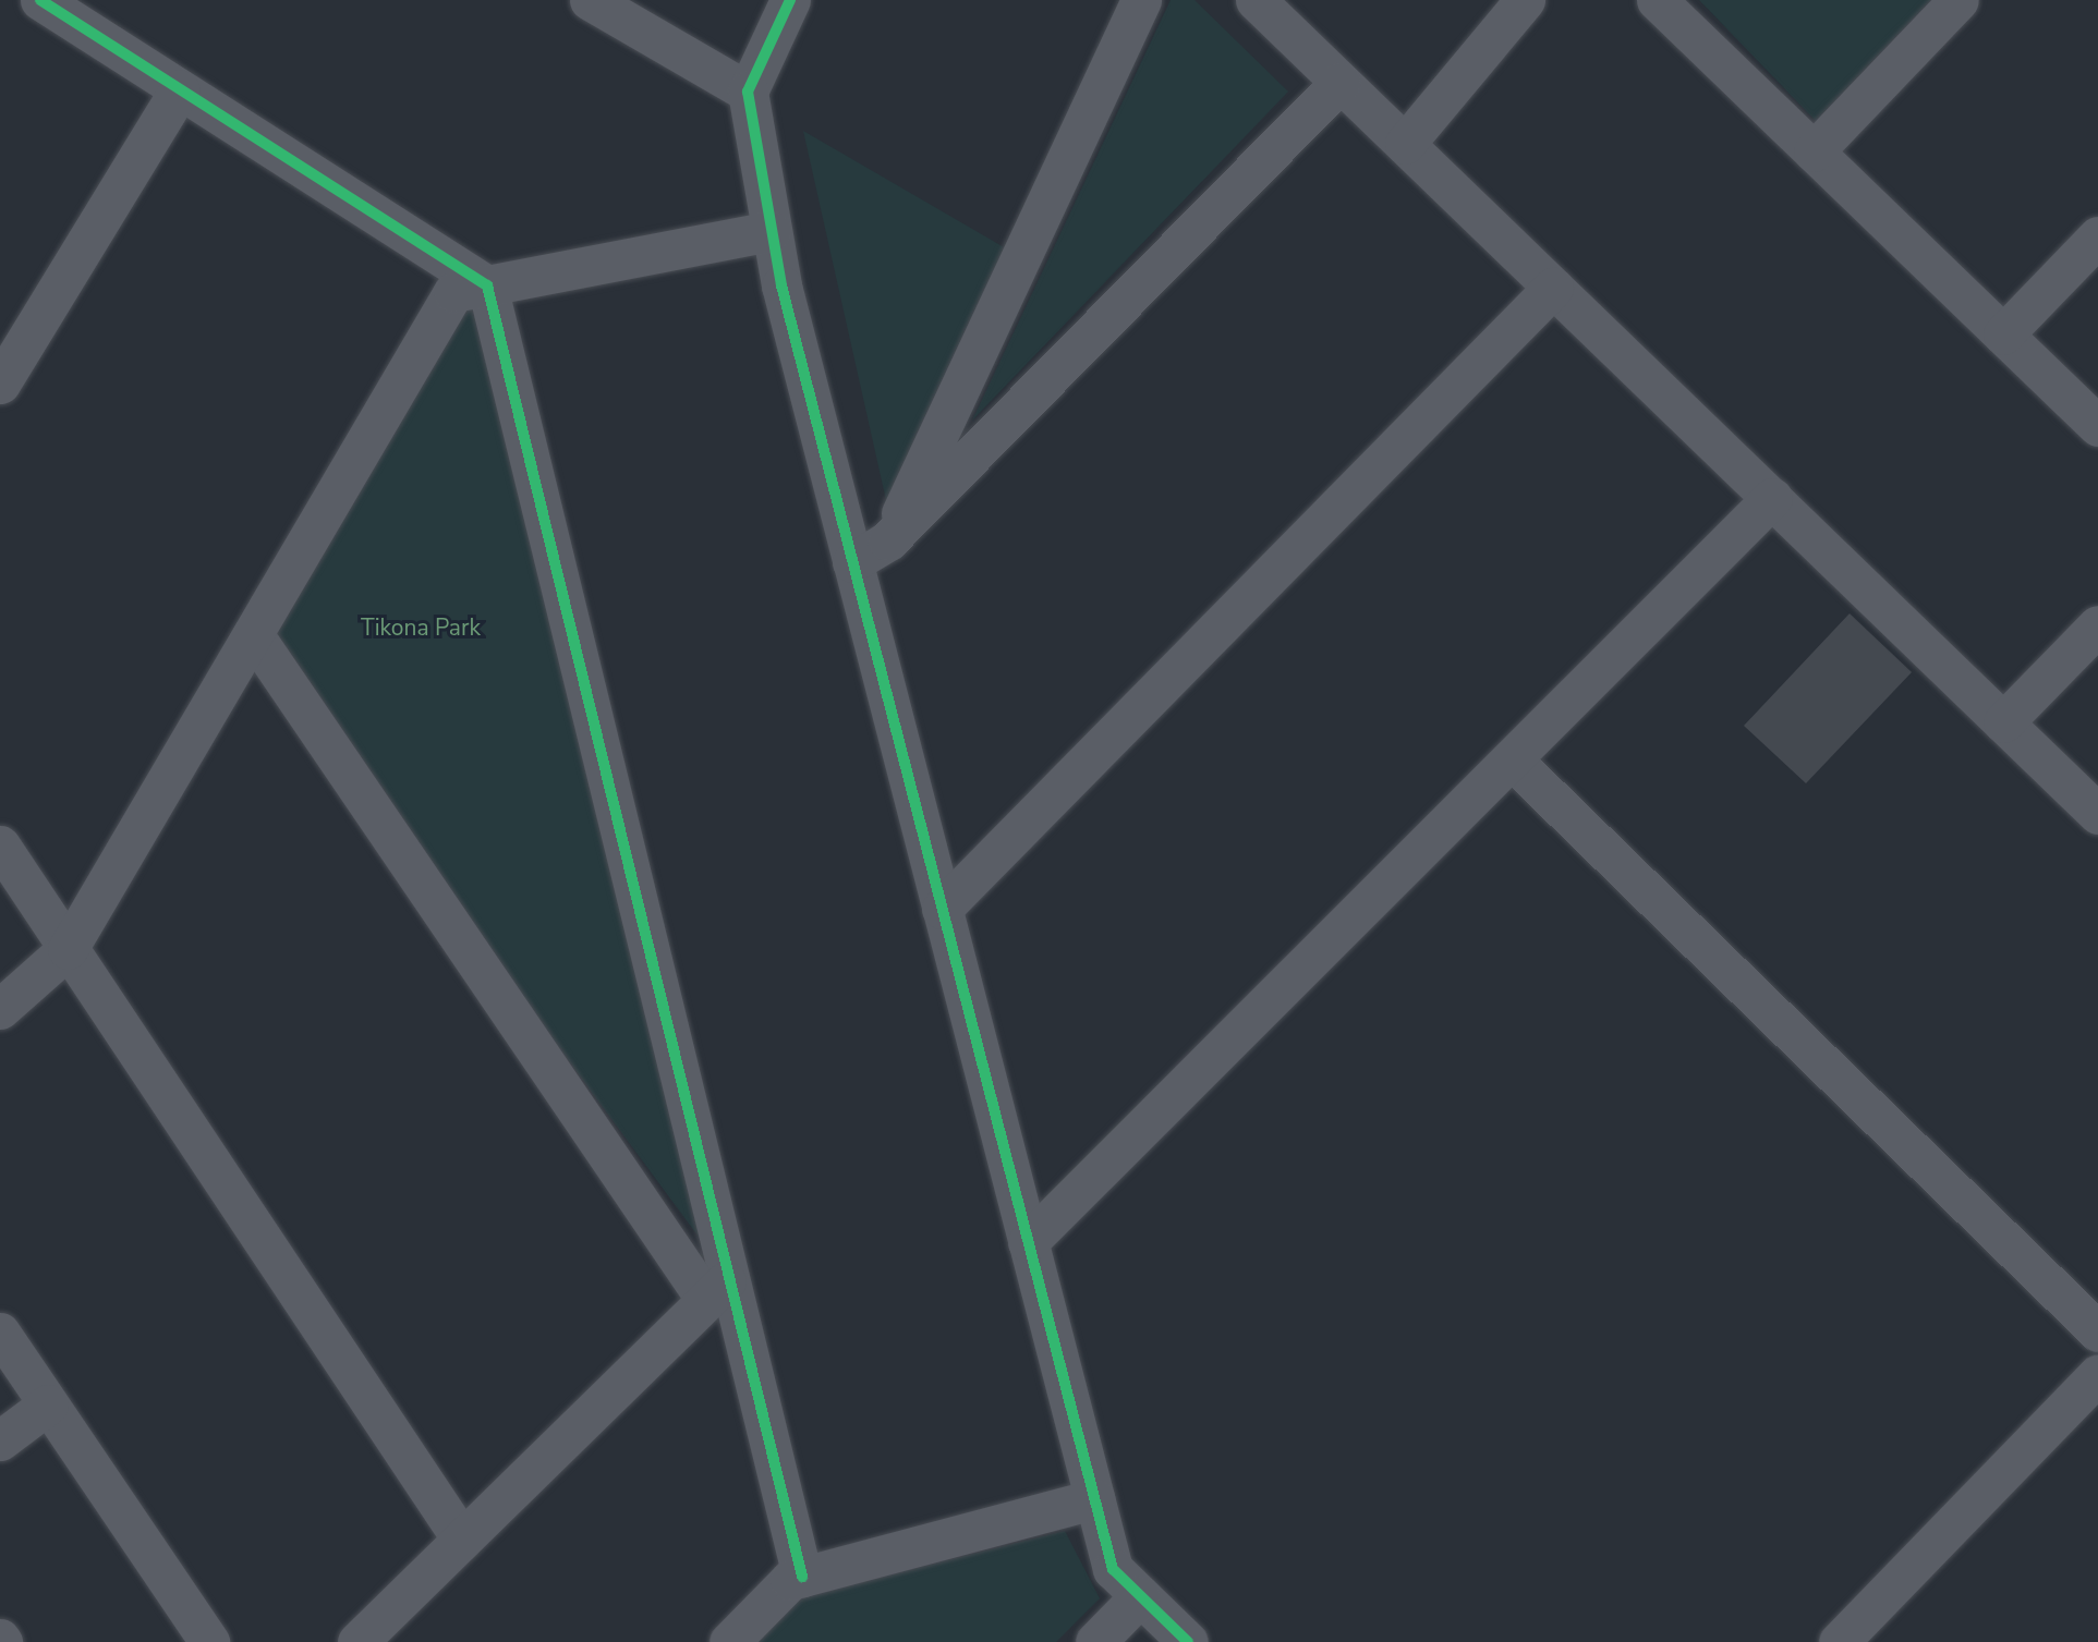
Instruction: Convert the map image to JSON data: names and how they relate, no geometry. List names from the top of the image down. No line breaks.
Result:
{"parks":["Tikona Park"]}
